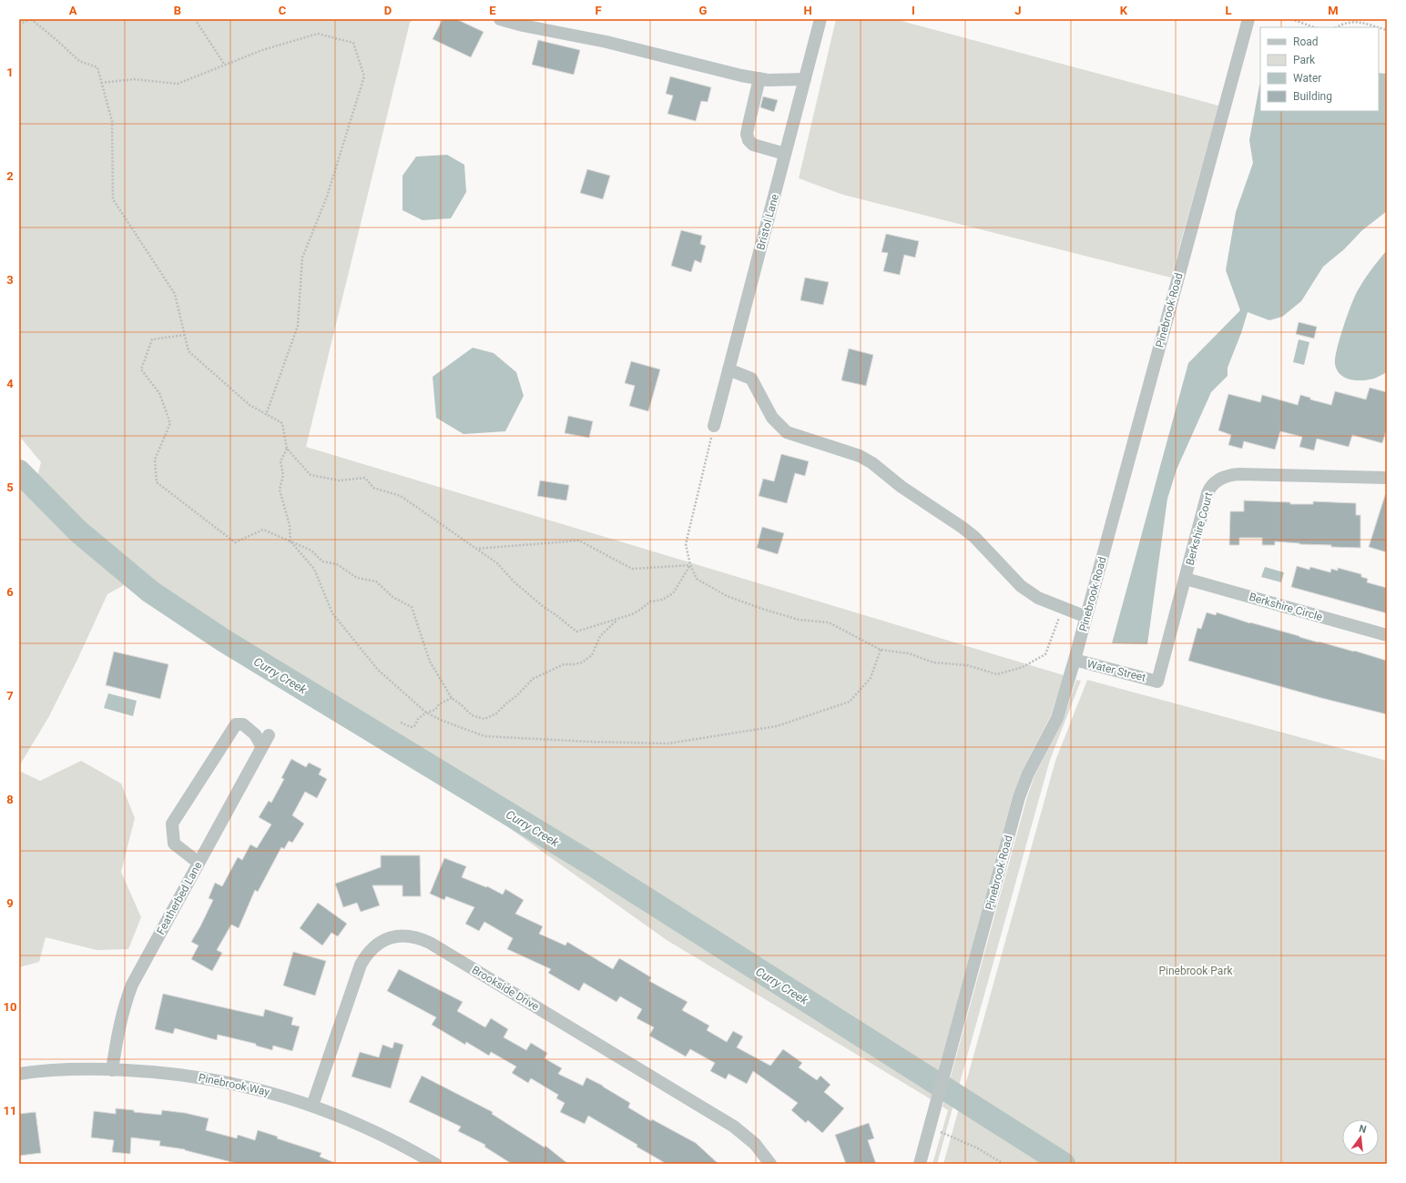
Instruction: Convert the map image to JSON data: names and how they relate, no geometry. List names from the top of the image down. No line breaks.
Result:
{"streets":{"street":["Bristol Lane","Pinebrook Road","Berkshire Court","Berkshire Circle","Water Street","Featherbed Lane","Brookside Drive","Pinebrook Way"]},"crossings":[["Pinebrook Road","Water Street"],["Berkshire Court","Berkshire Circle"],["Berkshire Court","Water Street"],["Featherbed Lane","Pinebrook Way"],["Brookside Drive","Pinebrook Way"]],"water":["Curry Creek"],"parks":["Pinebrook Park"],"legend":["Road","Park","Water","Building"],"north":"top","grid":{"columns":["A","B","C","D","E","F","G","H","I","J","K","L","M"],"rows":["1","2","3","4","5","6","7","8","9","10","11"]}}
